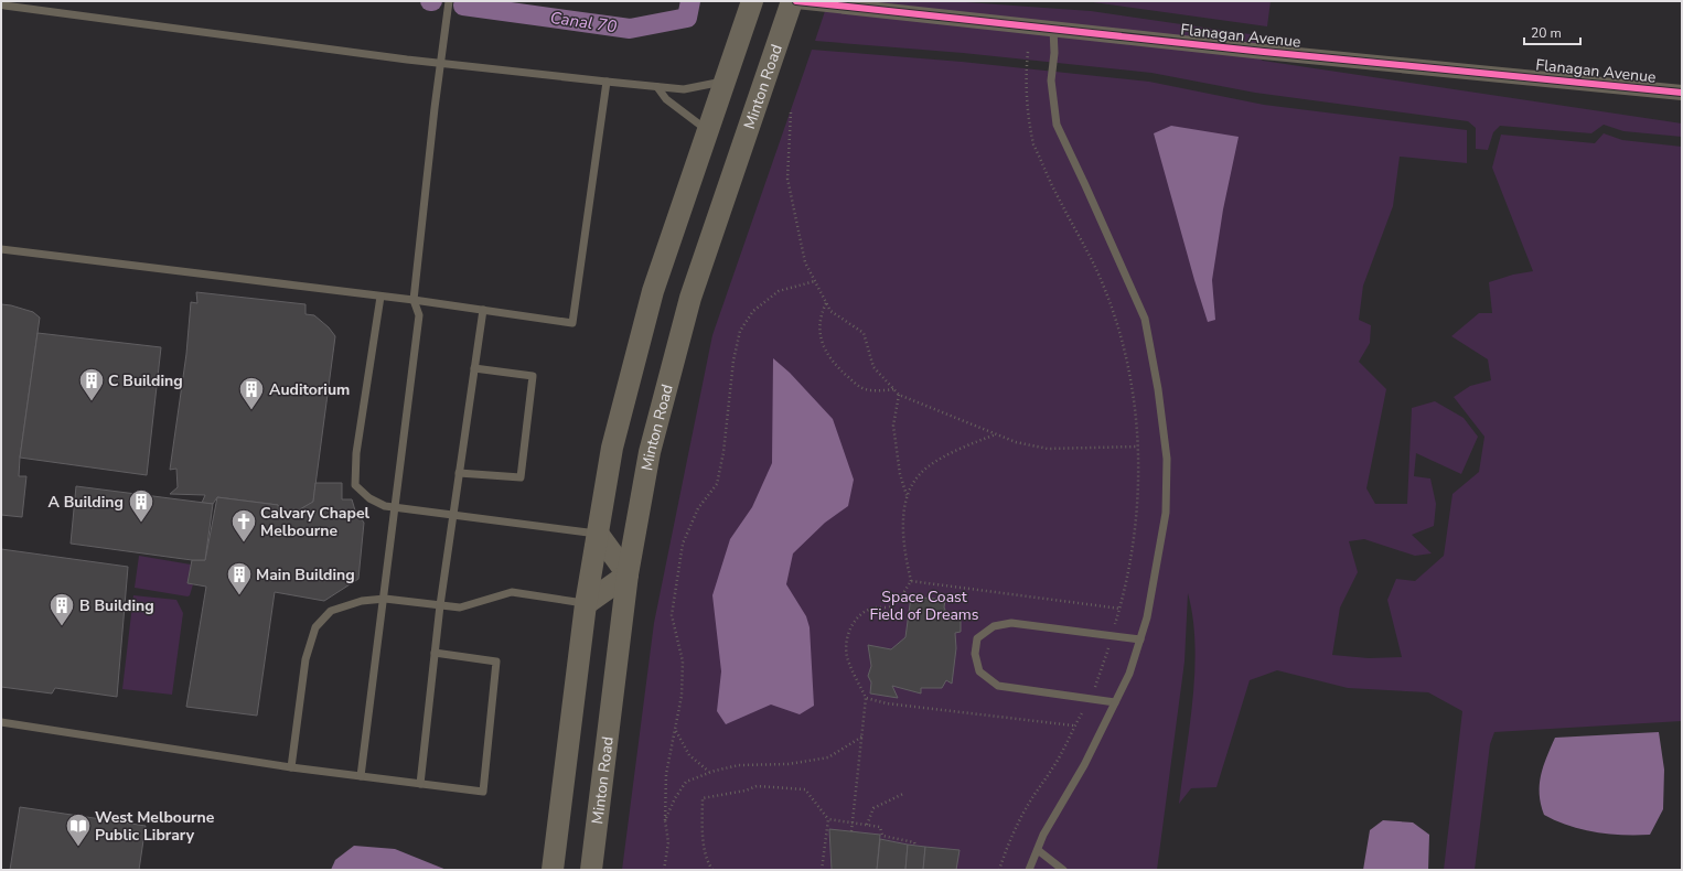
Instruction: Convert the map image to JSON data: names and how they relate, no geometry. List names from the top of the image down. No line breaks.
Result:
{"streets":{"main road":["Minton Road"],"street":["Flanagan Avenue"]},"water":["Canal 70"],"parks":["Space Coast Field of Dreams"],"places":{"building":["C Building","Auditorium","A Building","Main Building","B Building"],"church":["Calvary Chapel Melbourne"],"library":["West Melbourne Public Library"]},"scale_bar":"20 m"}
